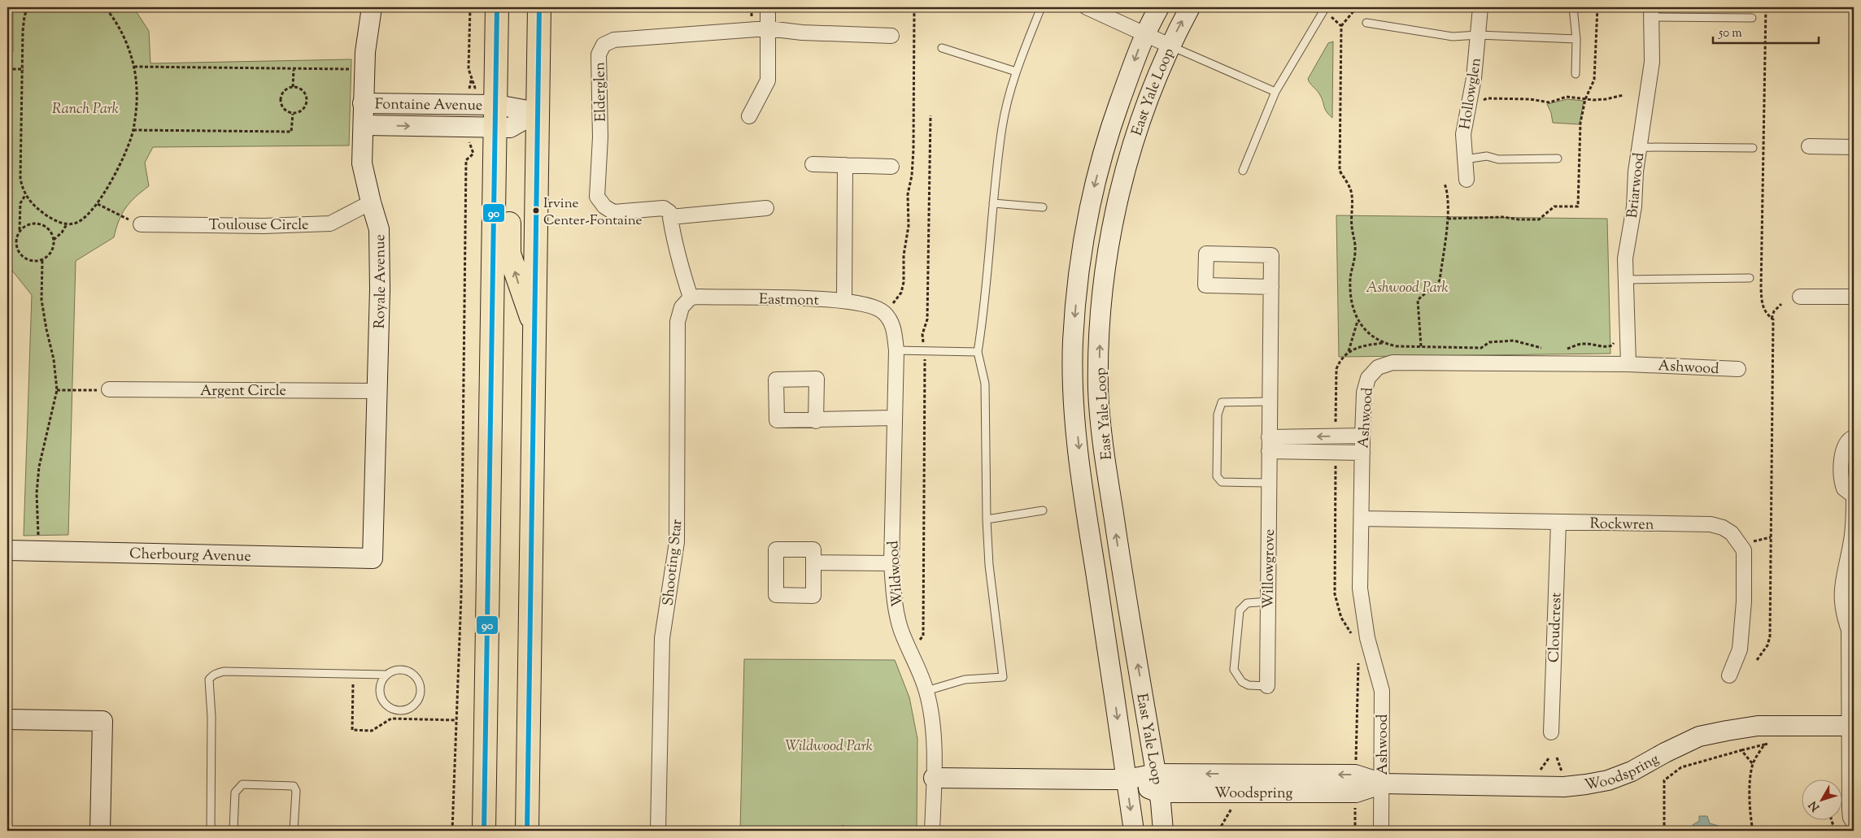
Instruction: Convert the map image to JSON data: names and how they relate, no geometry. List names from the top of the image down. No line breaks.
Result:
{"streets":{"street":["Elderglen","East Yale Loop","Hollowglen","Fontaine Avenue","Briarwood","Toulouse Circle","Royale Avenue","Eastmont","Ashwood","Argent Circle","Rockwren","Cherbourg Avenue","Shooting Star","Willowgrove","Wildwood","Cloudcrest","Woodspring"]},"crossings":[["East Yale Loop","Woodspring"],["Fontaine Avenue","Royale Avenue"],["Briarwood","Ashwood"],["Toulouse Circle","Royale Avenue"],["Royale Avenue","Argent Circle"],["Royale Avenue","Cherbourg Avenue"],["Eastmont","Shooting Star"],["Eastmont","Wildwood"],["Ashwood","Rockwren"],["Ashwood","Woodspring"],["Rockwren","Cloudcrest"],["Wildwood","Woodspring"]],"parks":["Ranch Park","Ashwood Park","Wildwood Park"],"places":["Irvine Center-Fontaine"],"lines":["transit line 90"],"scale_bar":"50 m","north":"bottom left"}
